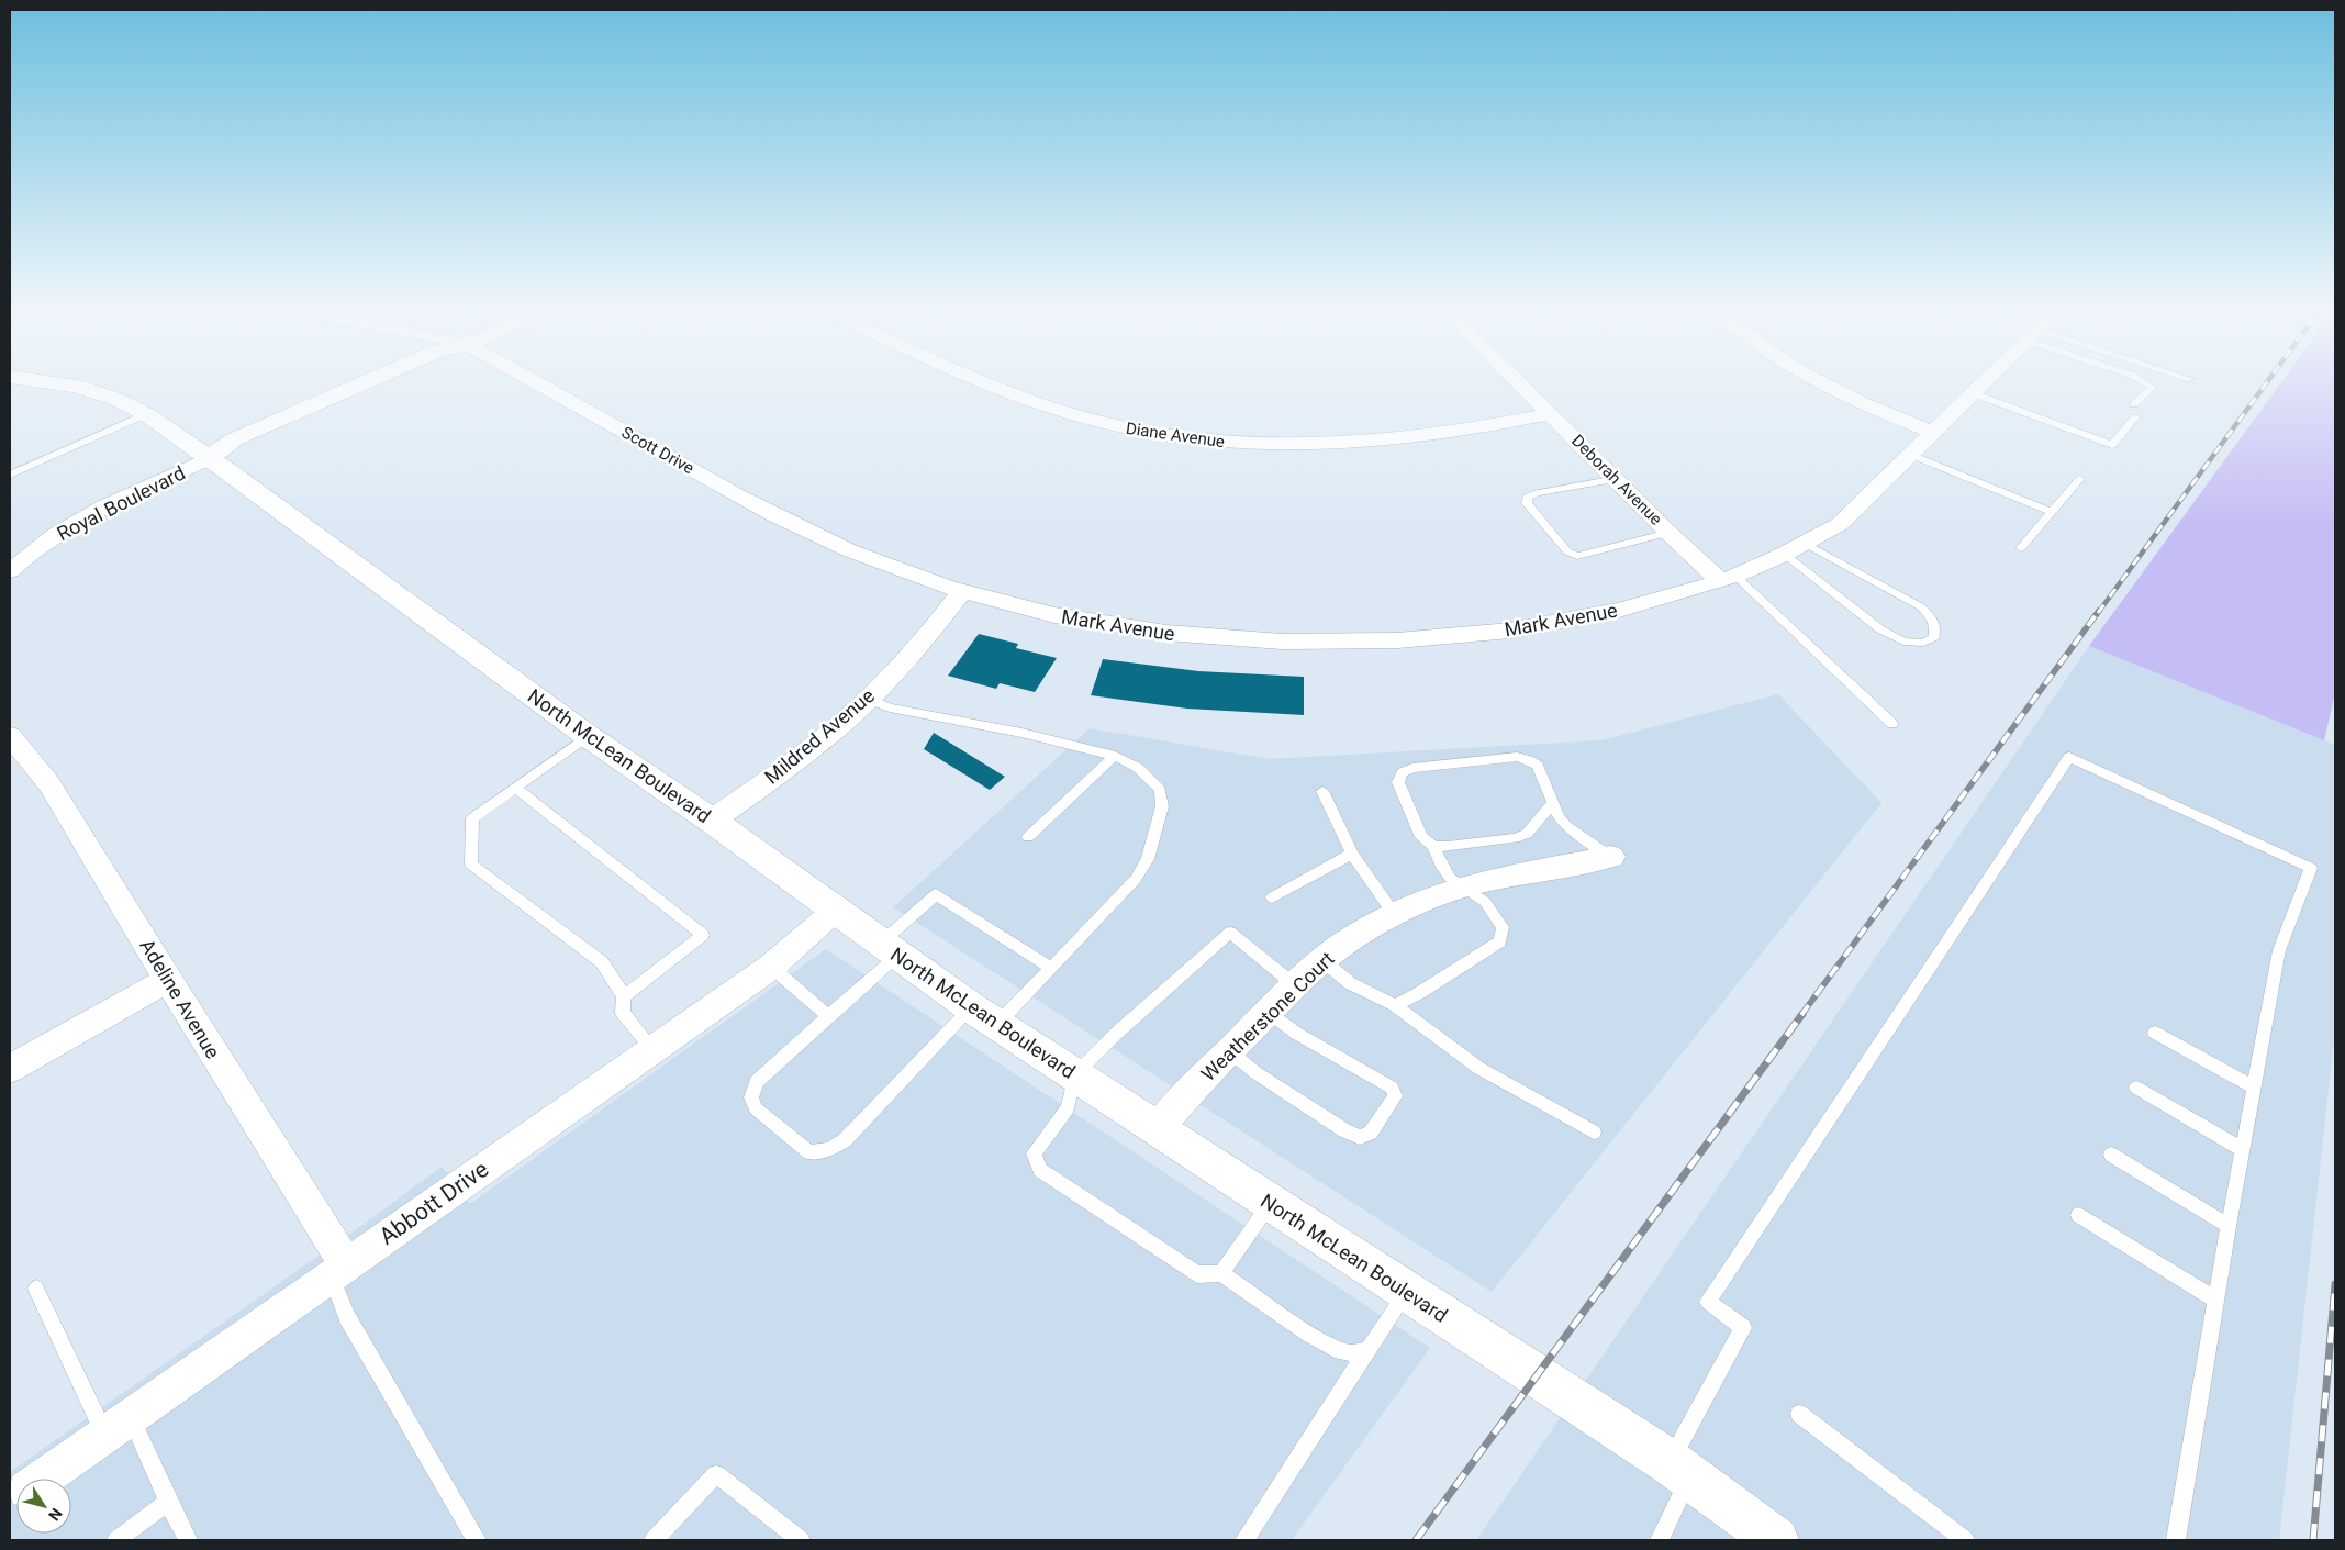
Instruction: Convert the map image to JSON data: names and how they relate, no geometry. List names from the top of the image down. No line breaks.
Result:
{"streets":{"main road":["Royal Boulevard","North McLean Boulevard"],"street":["Diane Avenue","Scott Drive","Deborah Avenue","Mark Avenue","Mildred Avenue","Adeline Avenue","Weatherstone Court","Abbott Drive"]},"crossings":[["Diane Avenue","Deborah Avenue"],["Scott Drive","Mark Avenue"],["Scott Drive","Mildred Avenue"],["Deborah Avenue","Mark Avenue"],["Royal Boulevard","North McLean Boulevard"],["Mark Avenue","Mildred Avenue"],["Mildred Avenue","North McLean Boulevard"],["North McLean Boulevard","Weatherstone Court"],["North McLean Boulevard","Abbott Drive"],["Adeline Avenue","Abbott Drive"]],"north":"bottom right"}
